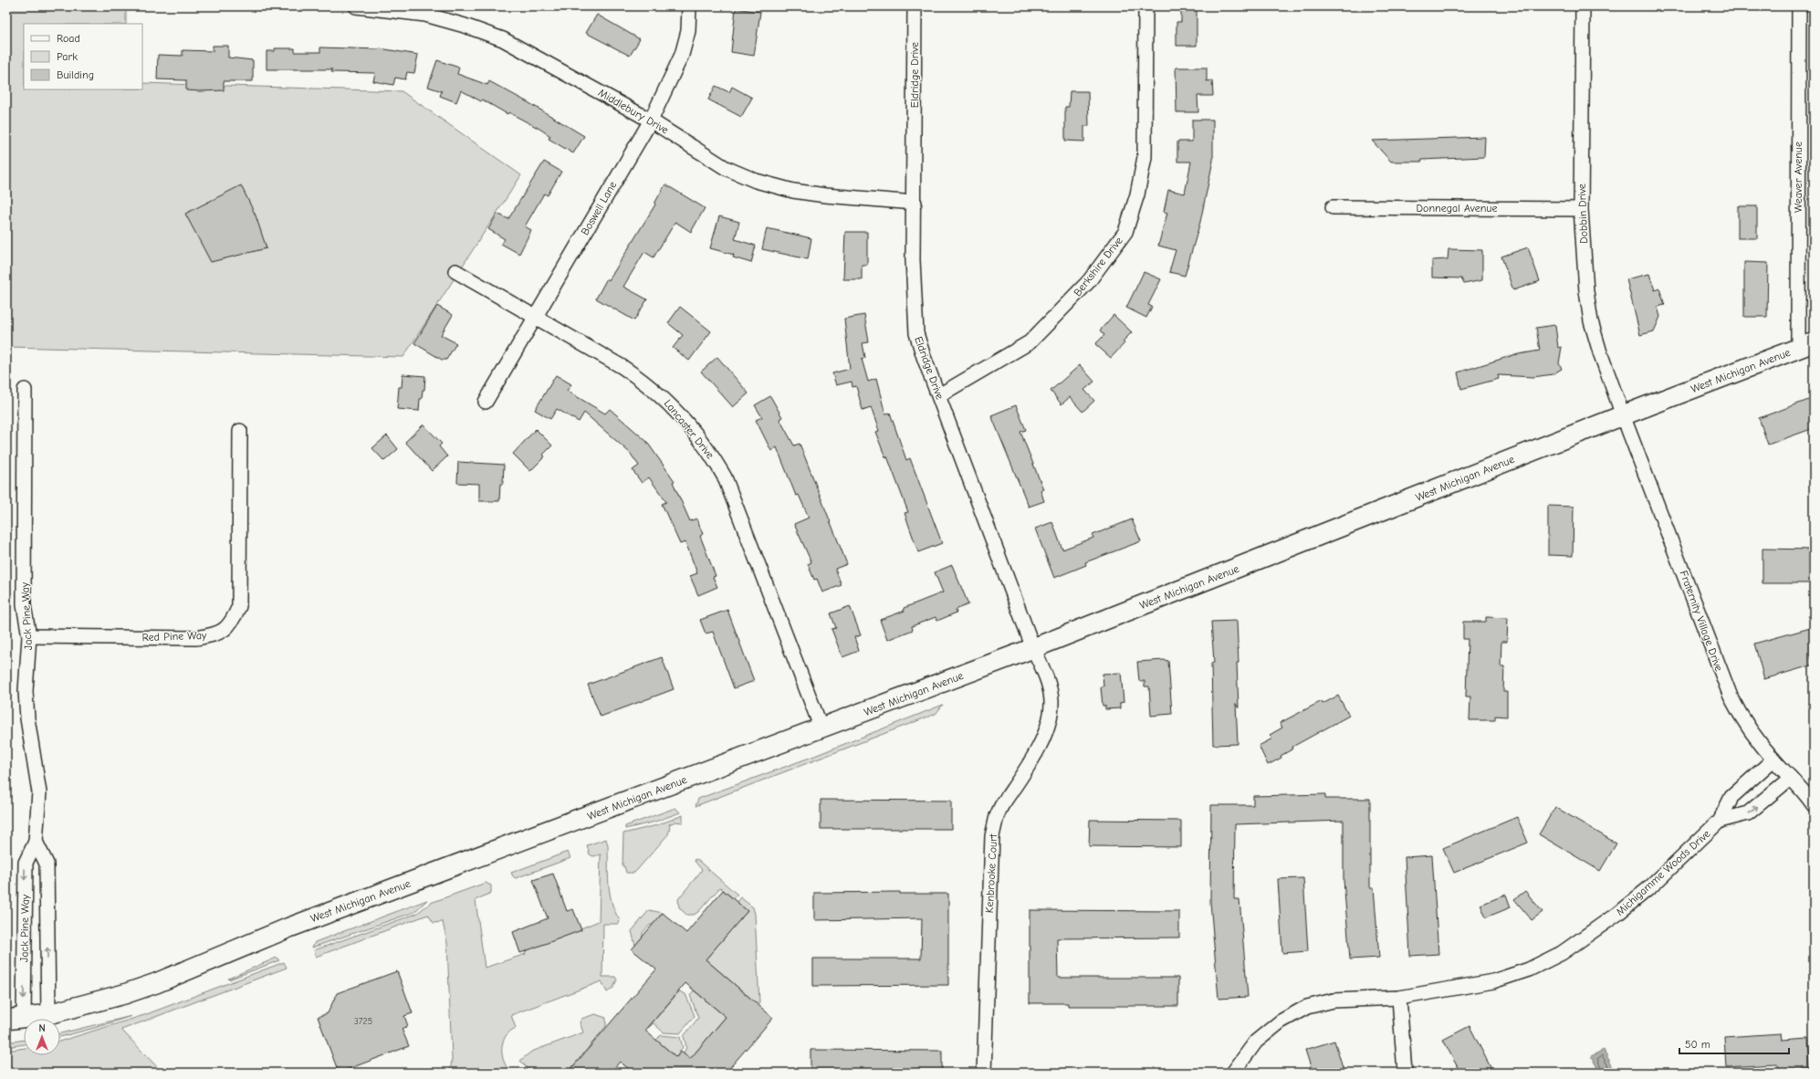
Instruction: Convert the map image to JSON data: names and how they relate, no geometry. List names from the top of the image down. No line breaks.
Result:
{"streets":{"street":["Eldridge Drive","Middlebury Drive","Weaver Avenue","Boswell Lane","Donnegal Avenue","Dobbin Drive","Berkshire Drive","West Michigan Avenue","Lancaster Drive","Jack Pine Way","Fraternity Village Drive","Red Pine Way","Michigamme Woods Drive","Kenbrooke Court"]},"crossings":[["Eldridge Drive","Middlebury Drive"],["Eldridge Drive","Berkshire Drive"],["Eldridge Drive","West Michigan Avenue"],["Eldridge Drive","Kenbrooke Court"],["Middlebury Drive","Boswell Lane"],["Weaver Avenue","West Michigan Avenue"],["Boswell Lane","Lancaster Drive"],["Donnegal Avenue","Dobbin Drive"],["Dobbin Drive","West Michigan Avenue"],["Dobbin Drive","Fraternity Village Drive"],["West Michigan Avenue","Lancaster Drive"],["West Michigan Avenue","Jack Pine Way"],["West Michigan Avenue","Fraternity Village Drive"],["West Michigan Avenue","Kenbrooke Court"],["Jack Pine Way","Red Pine Way"],["Fraternity Village Drive","Michigamme Woods Drive"]],"house_numbers":["3725"],"legend":["Road","Park","Building"],"scale_bar":"50 m","north":"top"}
